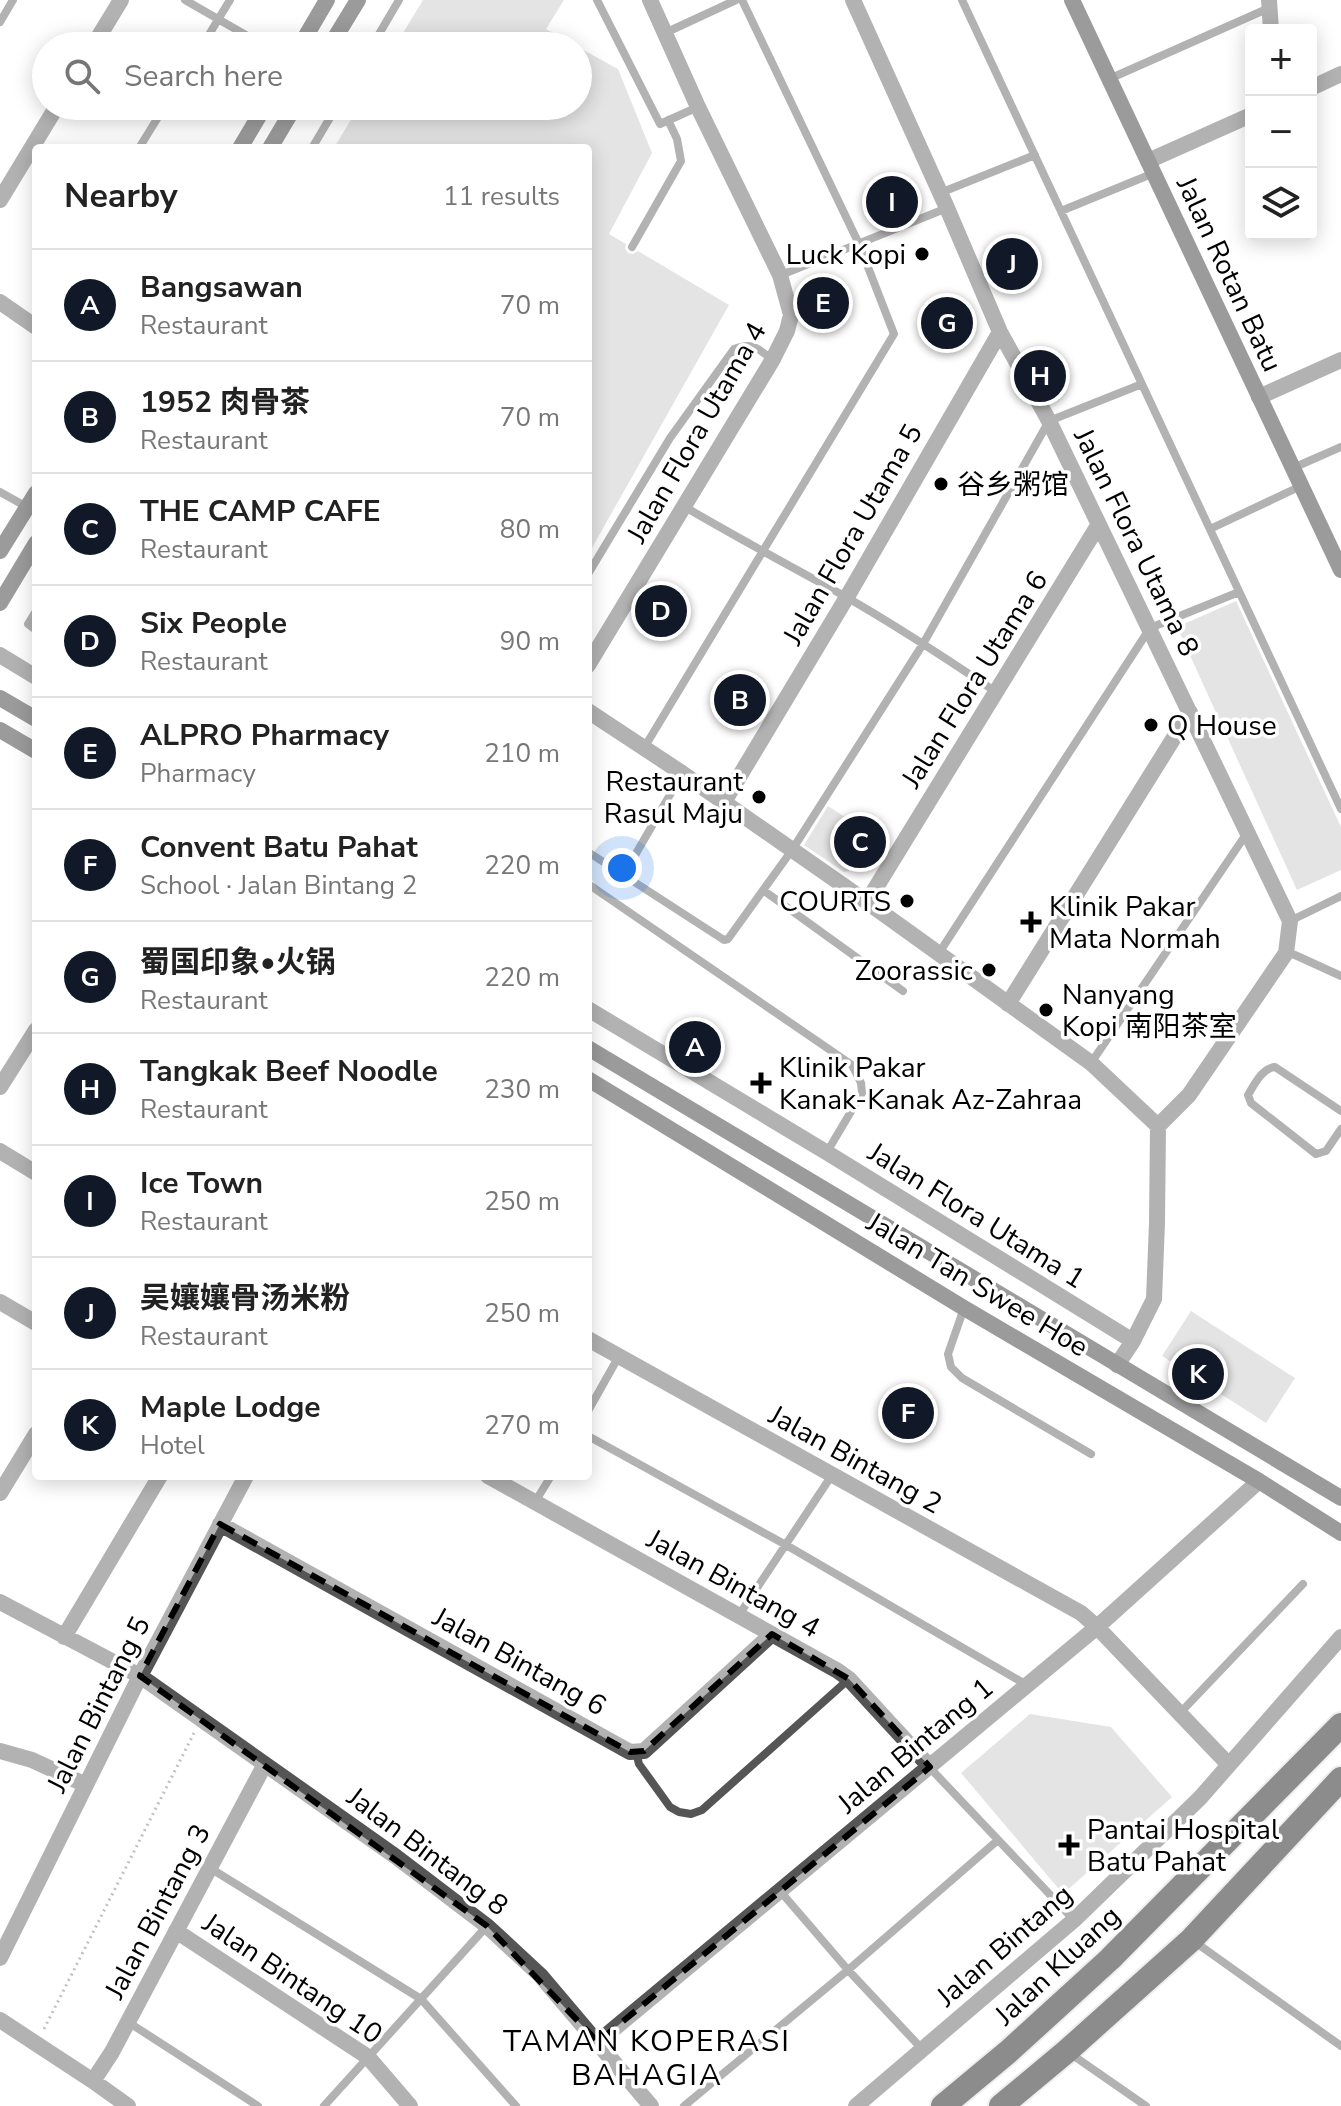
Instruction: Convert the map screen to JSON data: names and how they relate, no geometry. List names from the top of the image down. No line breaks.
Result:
{"streets":{"highway":["Jalan Kluang"],"main road":["Jalan Rotan Batu","Jalan Tan Swee Hoe"],"street":["Jalan Flora Utama 4","Jalan Flora Utama 5","Jalan Flora Utama 8","Jalan Flora Utama 6","Jalan Flora Utama 1","Jalan Bintang 2","Jalan Bintang 4","Jalan Bintang 6","Jalan Bintang 5","Jalan Bintang 1","Jalan Bintang 8","Jalan Bintang 3","Jalan Bintang","Jalan Bintang 10"]},"crossings":[["Jalan Flora Utama 5","Jalan Flora Utama 8"],["Jalan Flora Utama 8","Jalan Flora Utama 6"],["Jalan Tan Swee Hoe","Jalan Bintang 1"],["Jalan Bintang 2","Jalan Bintang 1"],["Jalan Bintang 2","Jalan Bintang"],["Jalan Bintang 4","Jalan Bintang 1"],["Jalan Bintang 6","Jalan Bintang 5"],["Jalan Bintang 5","Jalan Bintang 8"],["Jalan Bintang 1","Jalan Bintang 8"],["Jalan Bintang 8","Jalan Bintang 3"],["Jalan Bintang 3","Jalan Bintang 10"]],"districts":["TAMAN KOPERASI BAHAGIA"],"places":{"other":["Luck Kopi","谷乡粥馆","Q House","Restaurant Rasul Maju","COURTS","Zoorassic","Nanyang Kopi 南阳茶室"],"health":["Klinik Pakar Mata Normah","Klinik Pakar Kanak-Kanak Az-Zahraa","Pantai Hospital Batu Pahat"]},"page":{"map_buttons":["+","−"],"search":"Search here","heading":["Nearby","11 results"],"pins":["I","J","E","G","H","D","B","C","A","K","F"],"list":[{"mark":"A","name":"Bangsawan","note":"Restaurant","value":"70 m"},{"mark":"B","name":"1952 肉骨茶","note":"Restaurant","value":"70 m"},{"mark":"C","name":"THE CAMP CAFE","note":"Restaurant","value":"80 m"},{"mark":"D","name":"Six People","note":"Restaurant","value":"90 m"},{"mark":"E","name":"ALPRO Pharmacy","note":"Pharmacy","value":"210 m"},{"mark":"F","name":"Convent Batu Pahat","note":"School · Jalan Bintang 2","value":"220 m"},{"mark":"G","name":"蜀国印象•火锅","note":"Restaurant","value":"220 m"},{"mark":"H","name":"Tangkak Beef Noodle","note":"Restaurant","value":"230 m"},{"mark":"I","name":"Ice Town","note":"Restaurant","value":"250 m"},{"mark":"J","name":"吴孃孃骨汤米粉","note":"Restaurant","value":"250 m"},{"mark":"K","name":"Maple Lodge","note":"Hotel","value":"270 m"}]}}
